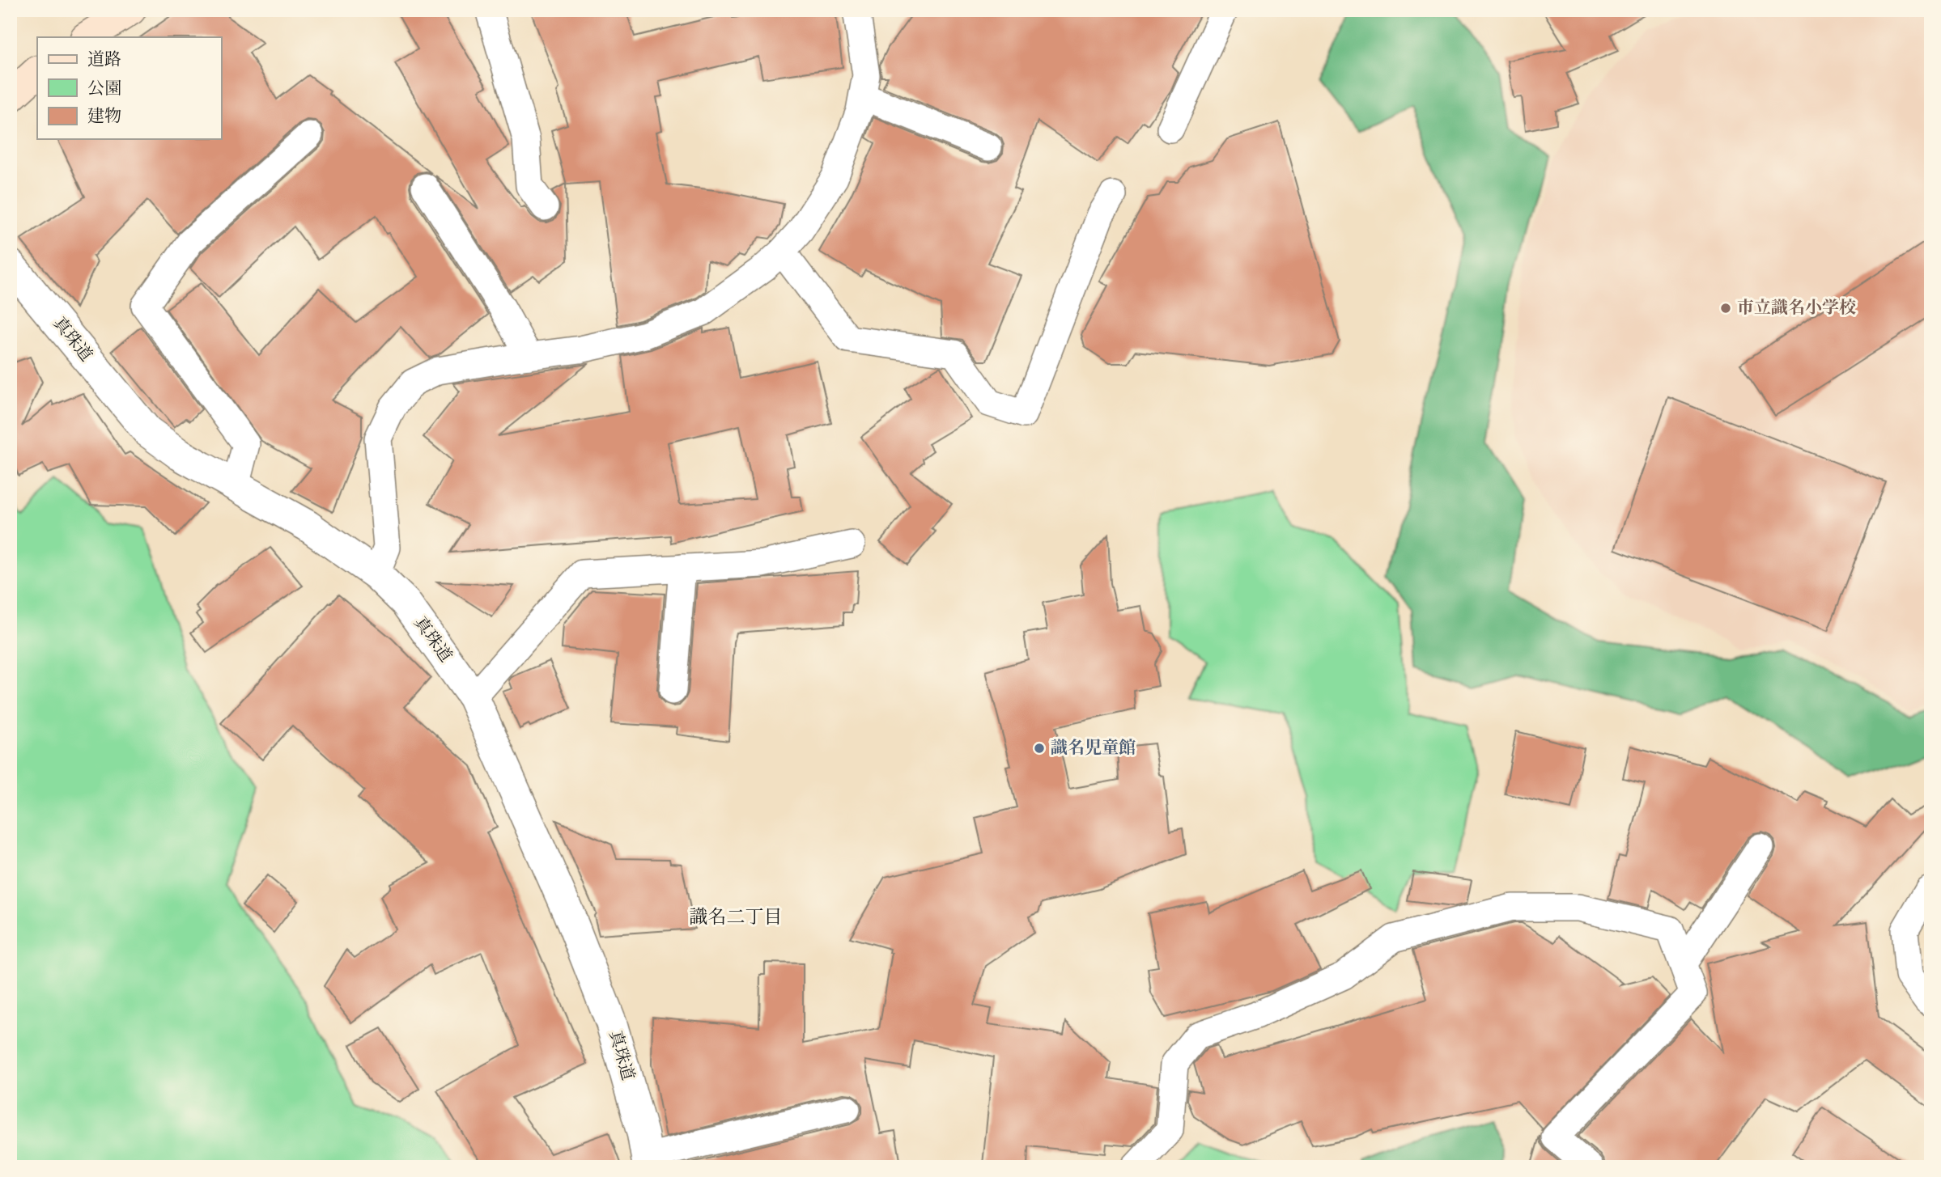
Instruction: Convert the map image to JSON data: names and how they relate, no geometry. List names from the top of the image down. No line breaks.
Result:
{"streets":{"street":["真珠道"]},"districts":["識名二丁目"],"places":["市立識名小学校","識名児童館"],"legend":["道路","公園","建物"]}
